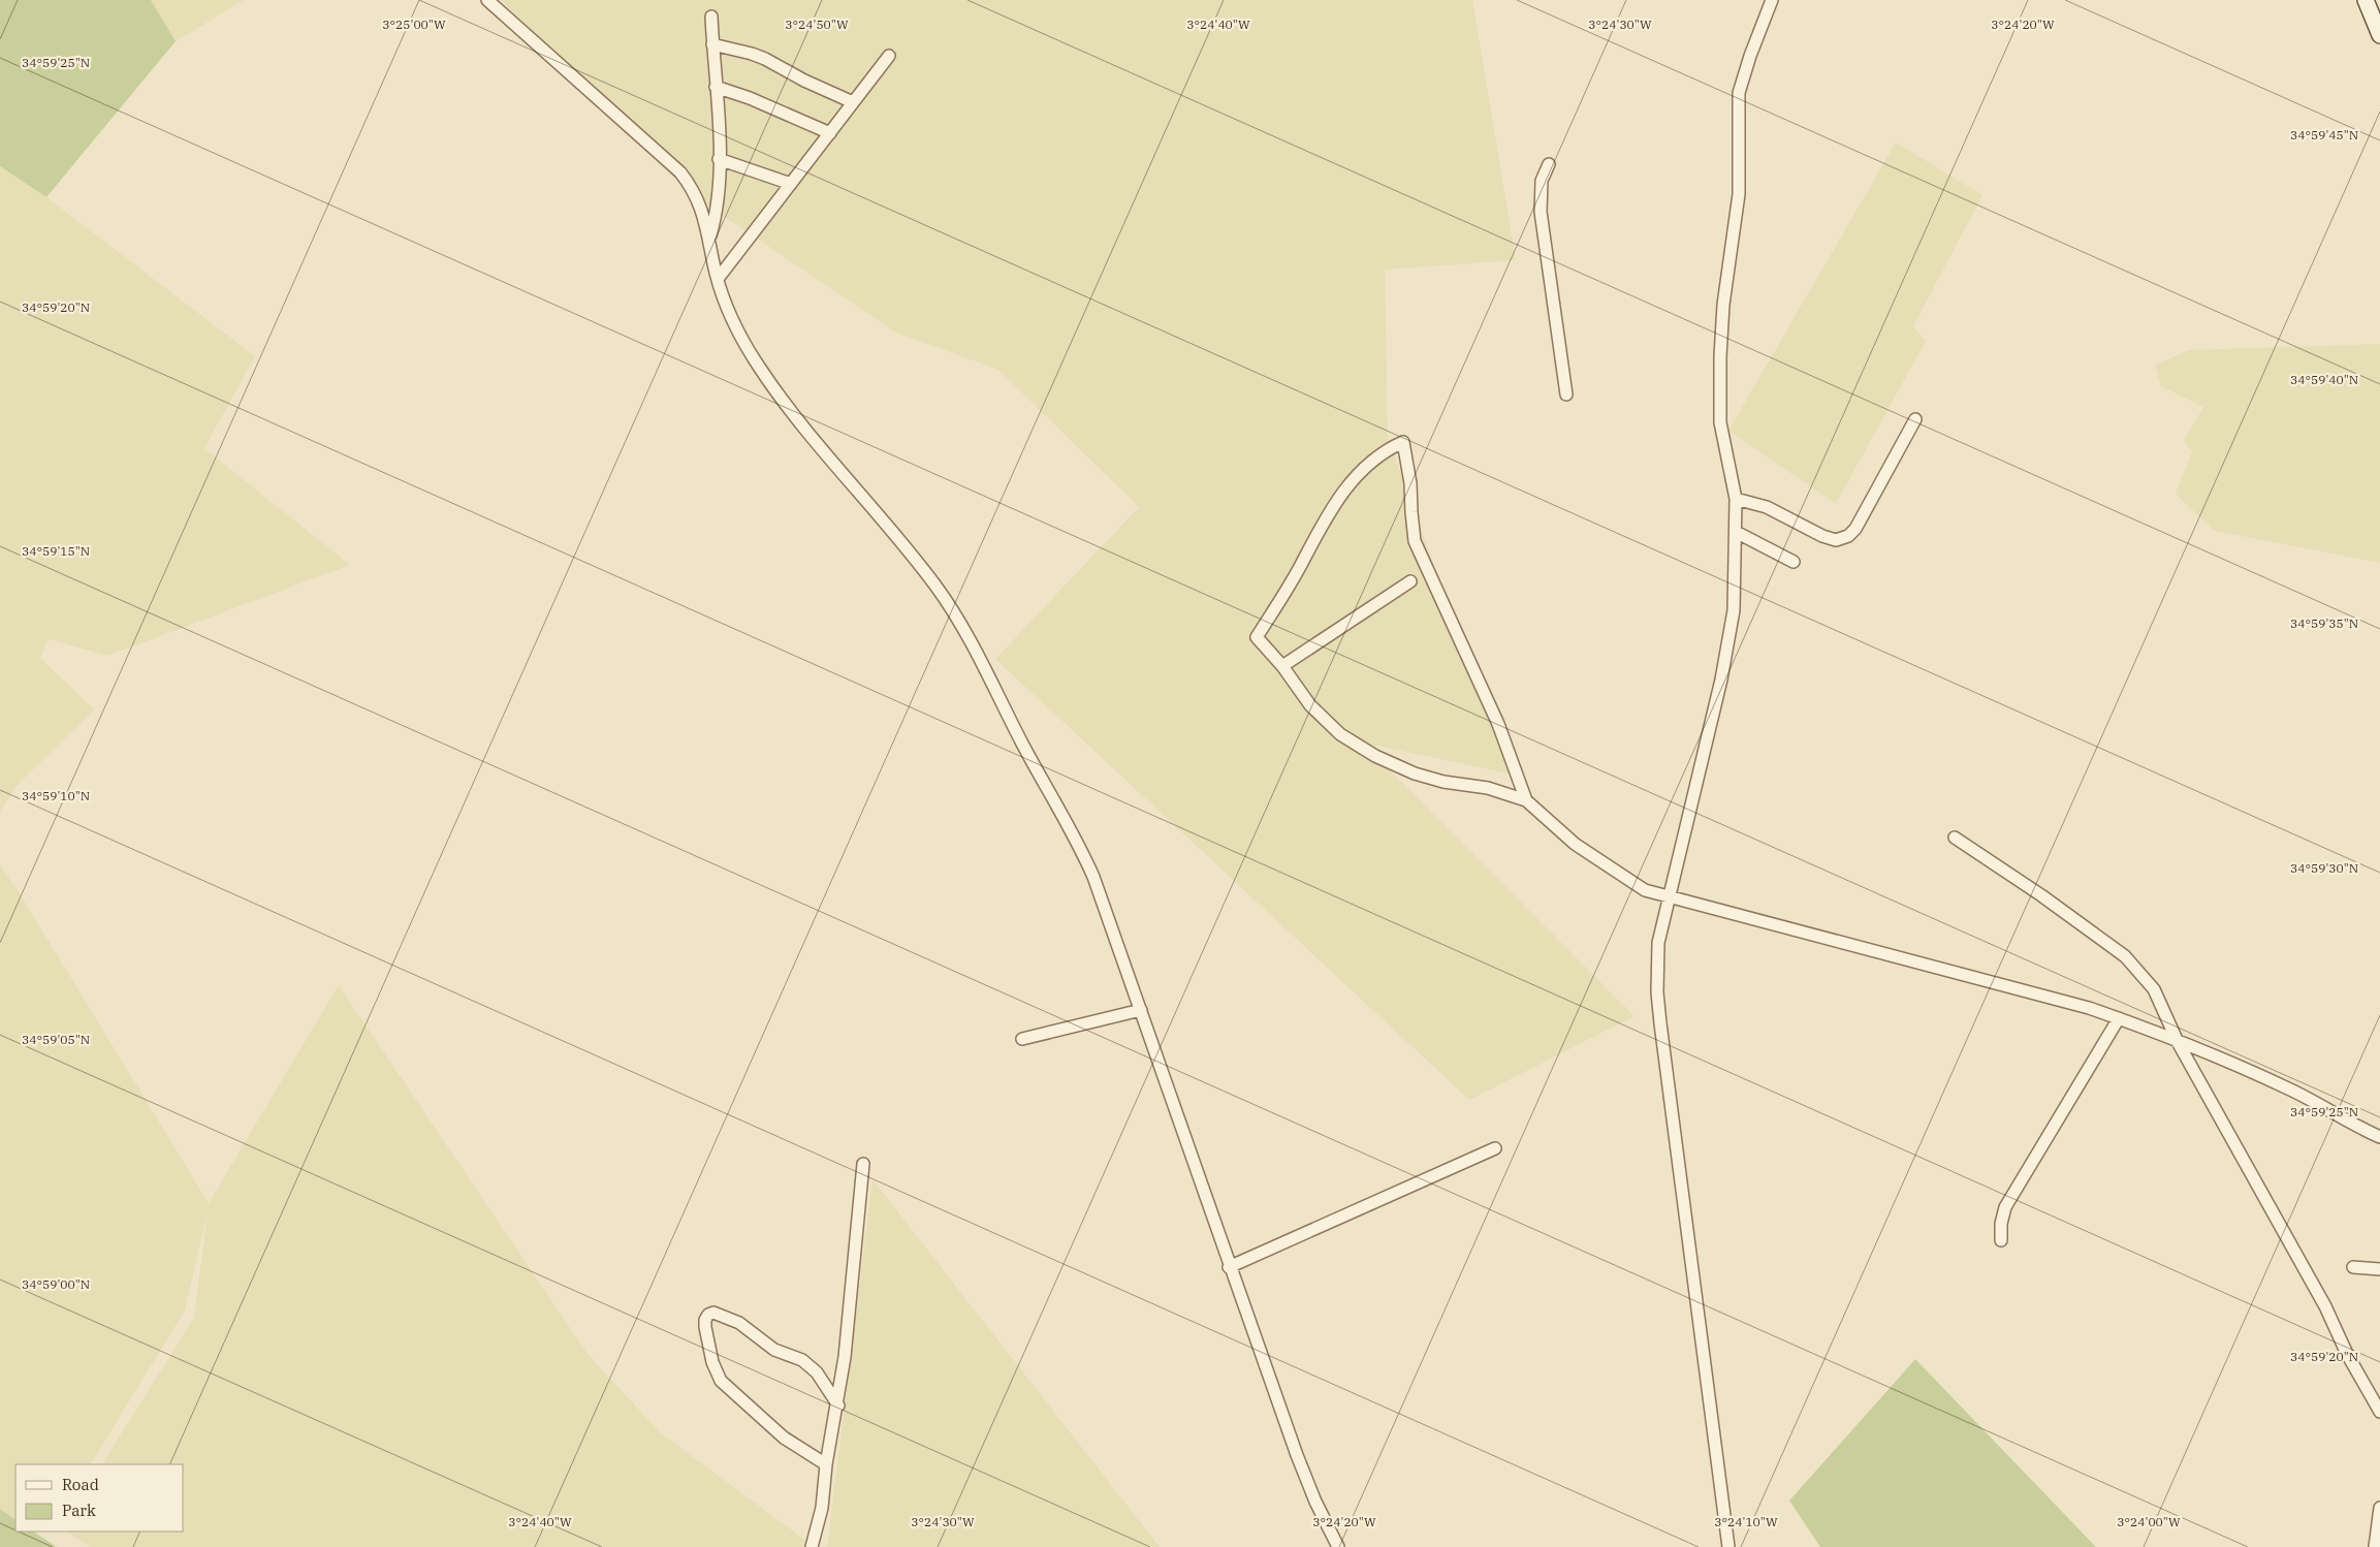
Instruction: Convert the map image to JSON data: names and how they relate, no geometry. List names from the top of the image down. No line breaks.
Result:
{"legend":["Road","Park"],"coordinates":["3°25'00\"W","3°24'50\"W","3°24'40\"W","3°24'30\"W","3°24'20\"W","34°59'25\"N","34°59'45\"N","34°59'20\"N","34°59'40\"N","34°59'15\"N","34°59'35\"N","34°59'10\"N","34°59'30\"N","34°59'05\"N","34°59'00\"N","3°24'10\"W","3°24'00\"W"]}
